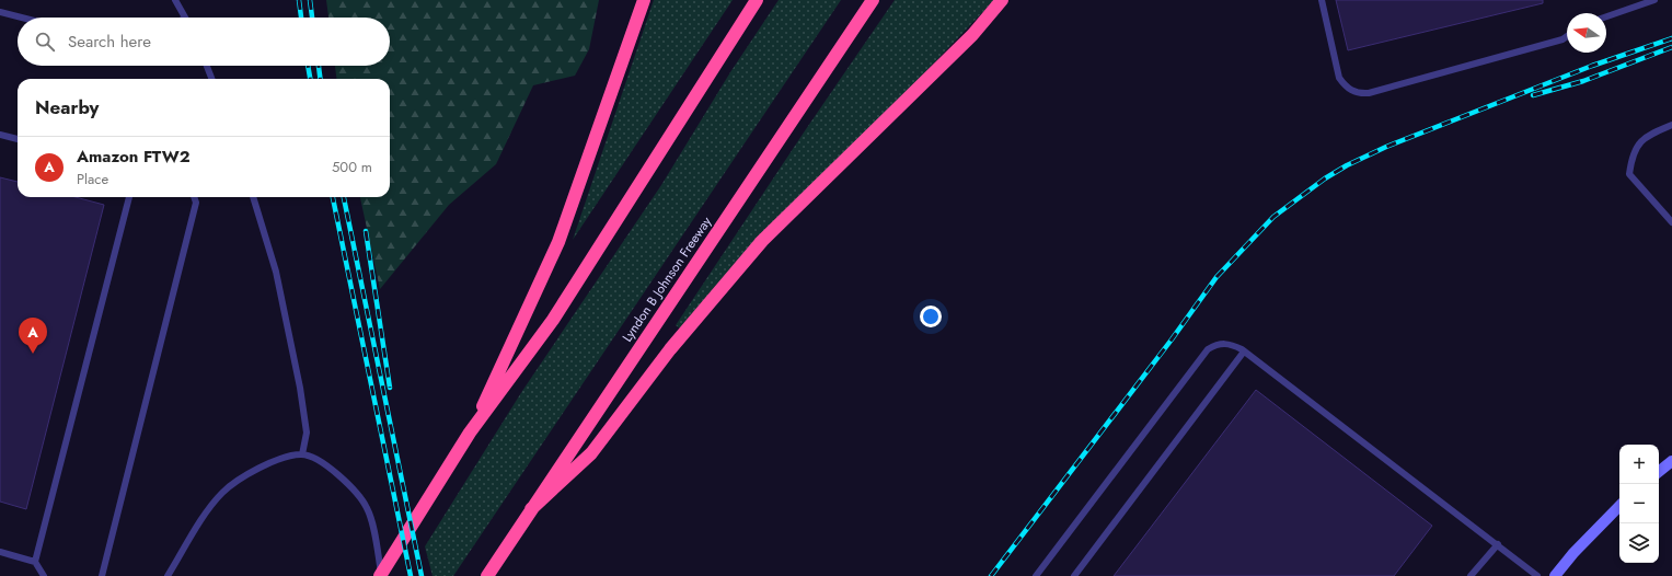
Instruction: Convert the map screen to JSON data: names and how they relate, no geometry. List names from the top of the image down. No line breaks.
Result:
{"streets":{"highway":["Lyndon B Johnson Freeway"]},"north":"left","page":{"search":"Search here","heading":"Nearby","list":[{"mark":"A","name":"Amazon FTW2","note":"Place","value":"500 m"}],"pins":"A","map_buttons":["+","−"]}}
